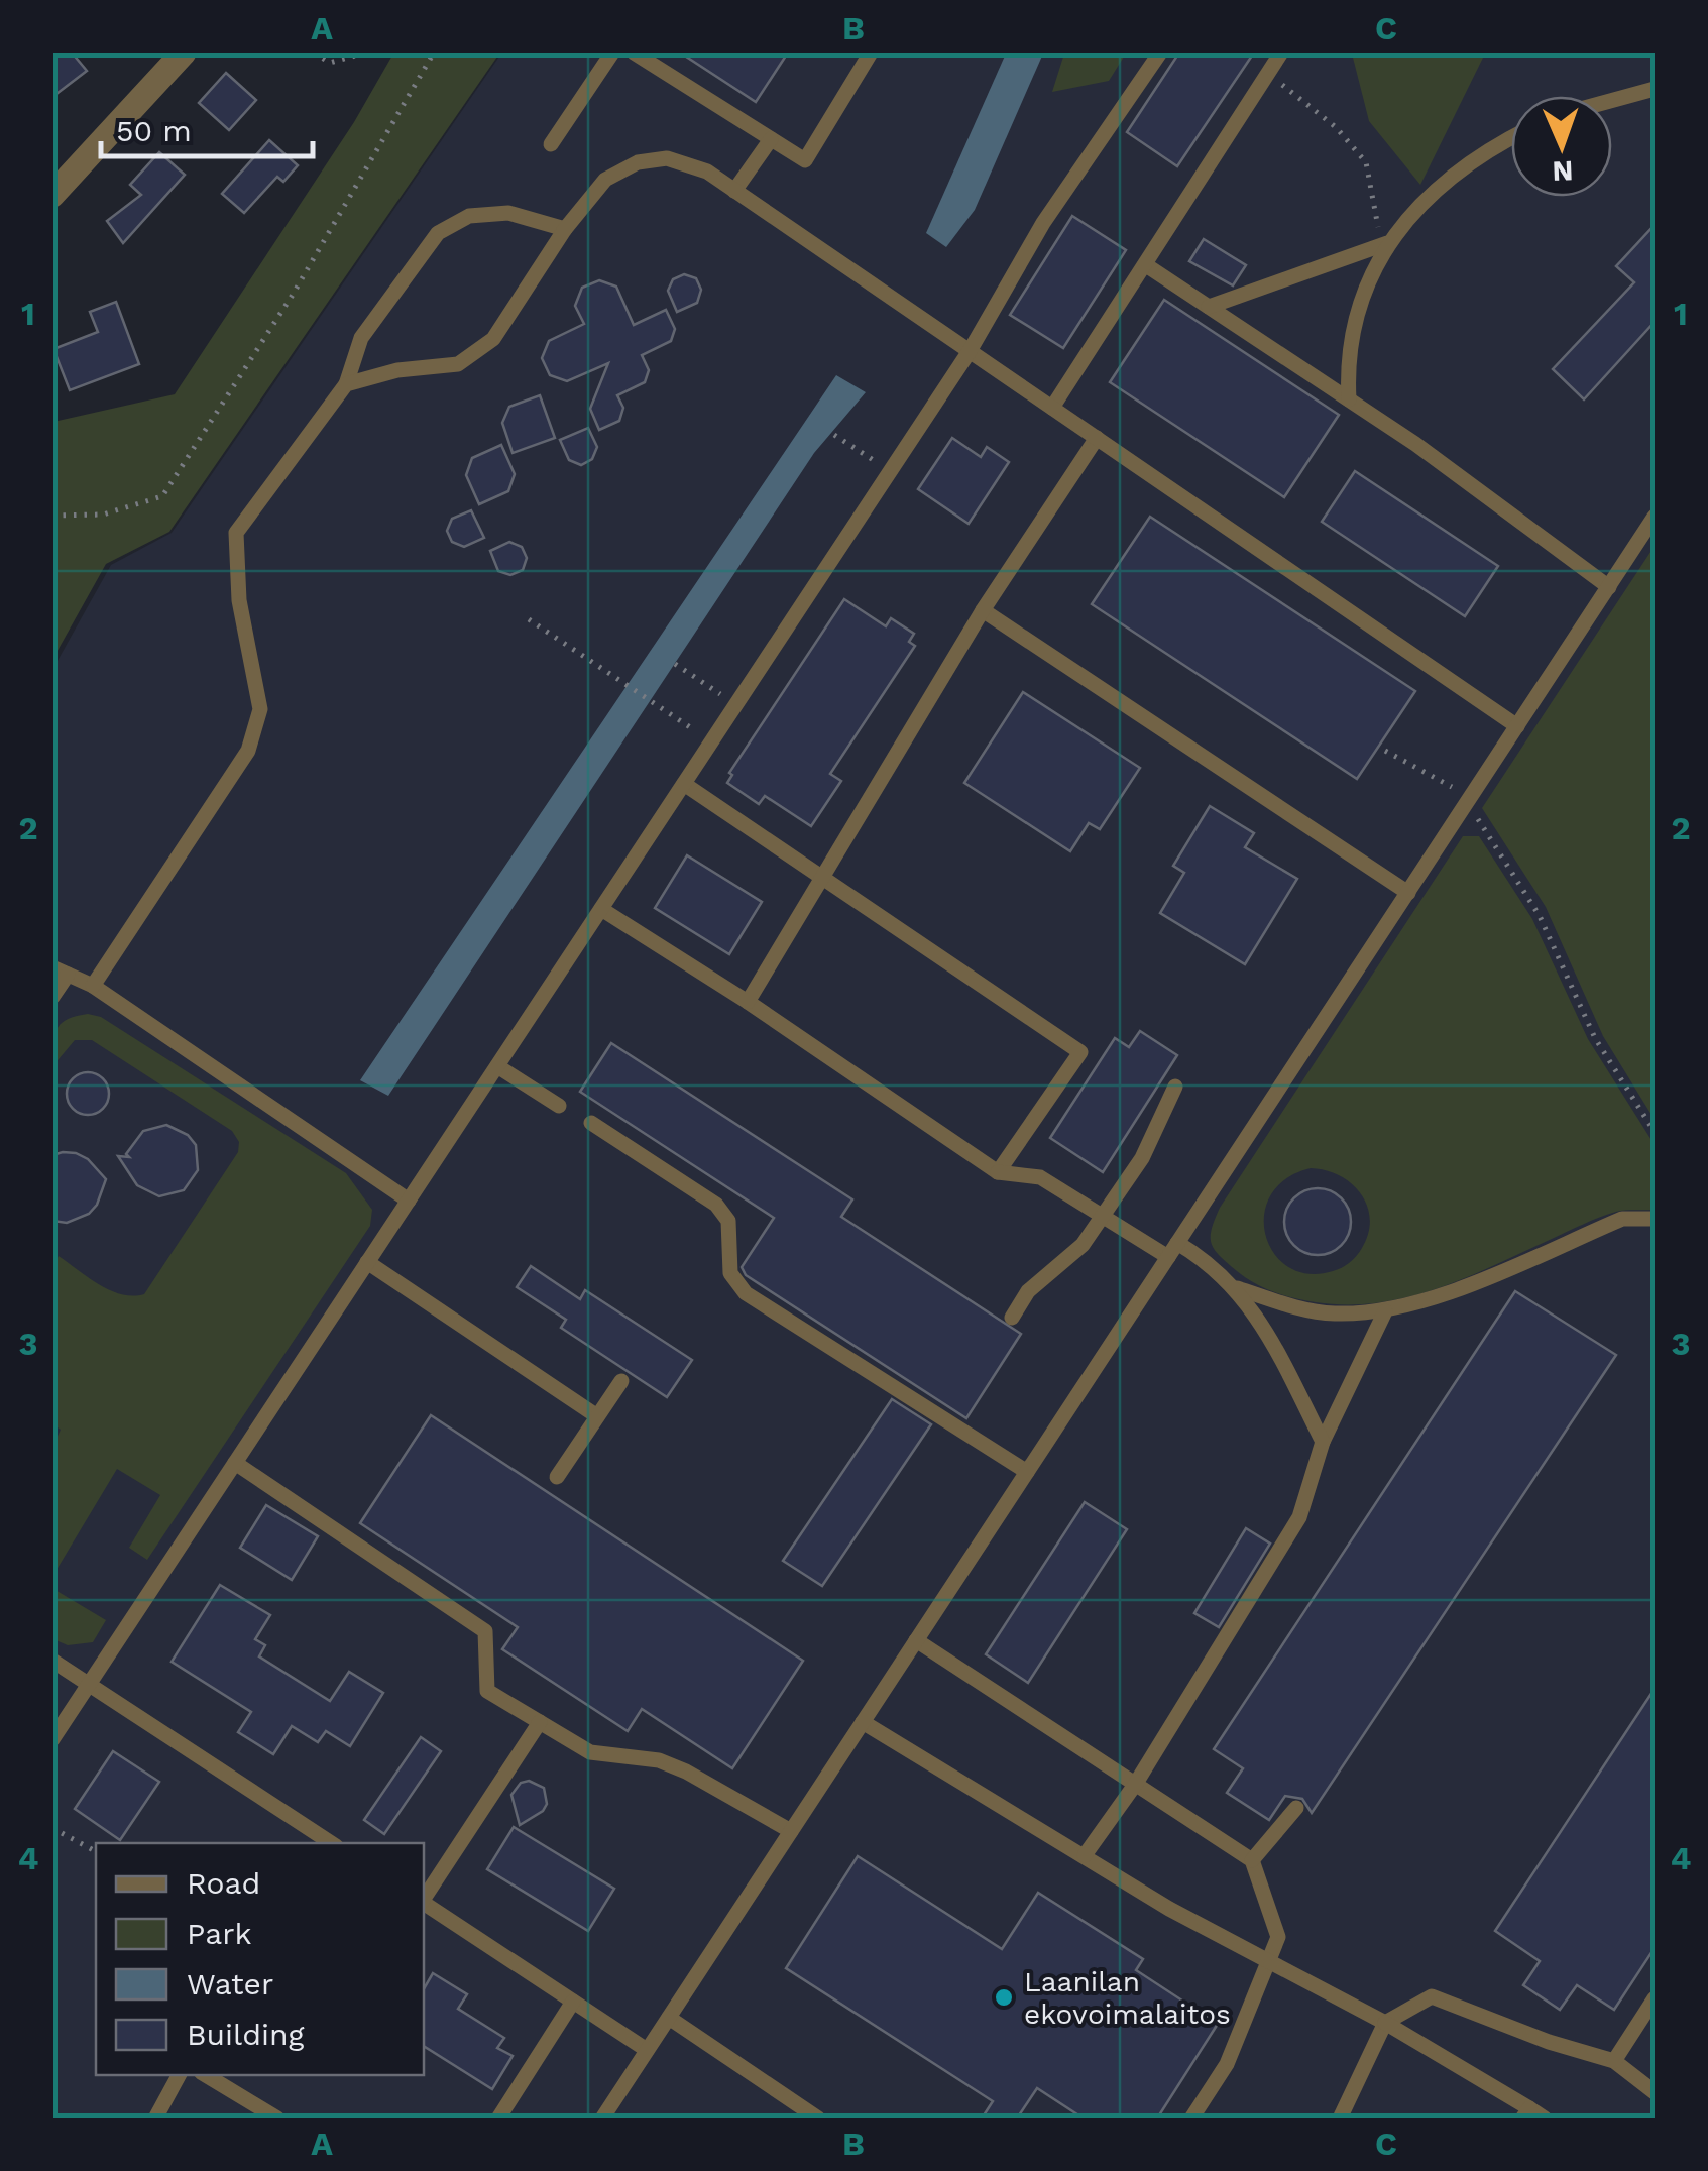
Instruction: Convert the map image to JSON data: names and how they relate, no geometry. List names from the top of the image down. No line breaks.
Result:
{"places":["Laanilan ekovoimalaitos"],"legend":["Road","Park","Water","Building"],"scale_bar":"50 m","north":"bottom","grid":{"columns":["A","B","C"],"rows":["1","2","3","4"]}}
